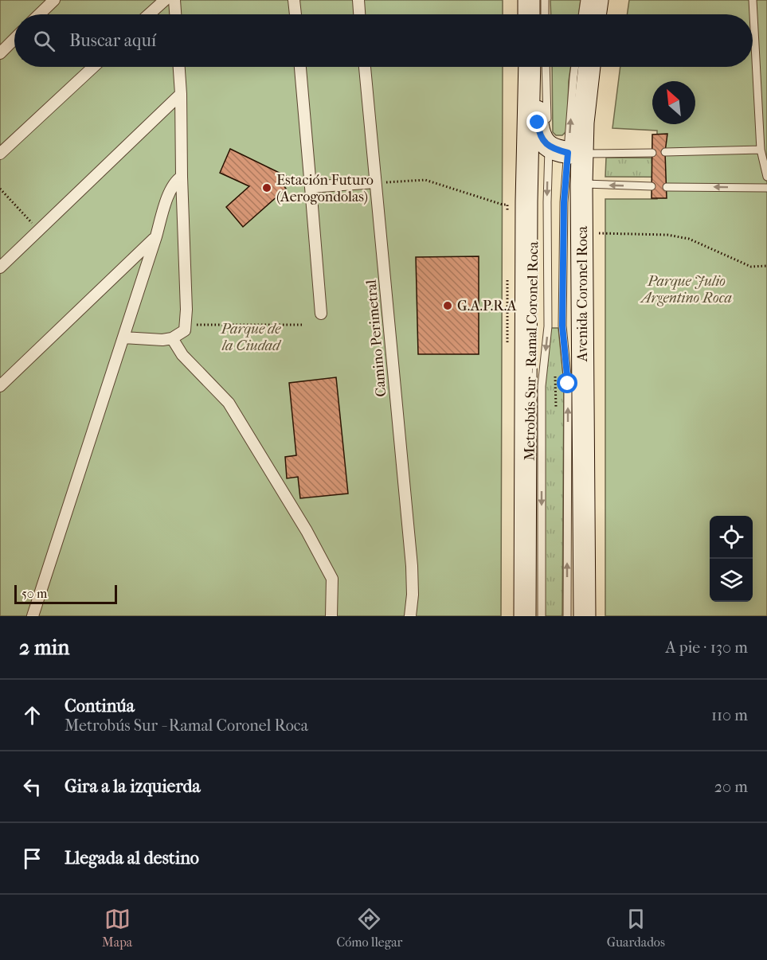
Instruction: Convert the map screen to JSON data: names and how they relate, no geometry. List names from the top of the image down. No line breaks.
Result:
{"streets":{"main road":["Avenida Coronel Roca"],"street":["Camino Perimetral"],"lane":["Metrobús Sur - Ramal Coronel Roca"]},"crossings":[["Avenida Coronel Roca","Metrobús Sur - Ramal Coronel Roca"]],"parks":["Parque Julio Argentino Roca","Parque de la Ciudad"],"places":["Estación Futuro (Aerogondolas)","G.A.P.R.A"],"scale_bar":"50 m","north":"top left","page":{"search":"Buscar aquí","scale":"50 m","heading":["2 min","A pie · 130 m"],"list":[["Continúa","Metrobús Sur - Ramal Coronel Roca","110 m"],["Gira a la izquierda","20 m"],"Llegada al destino"],"nav":["Mapa","Cómo llegar","Guardados"]}}
